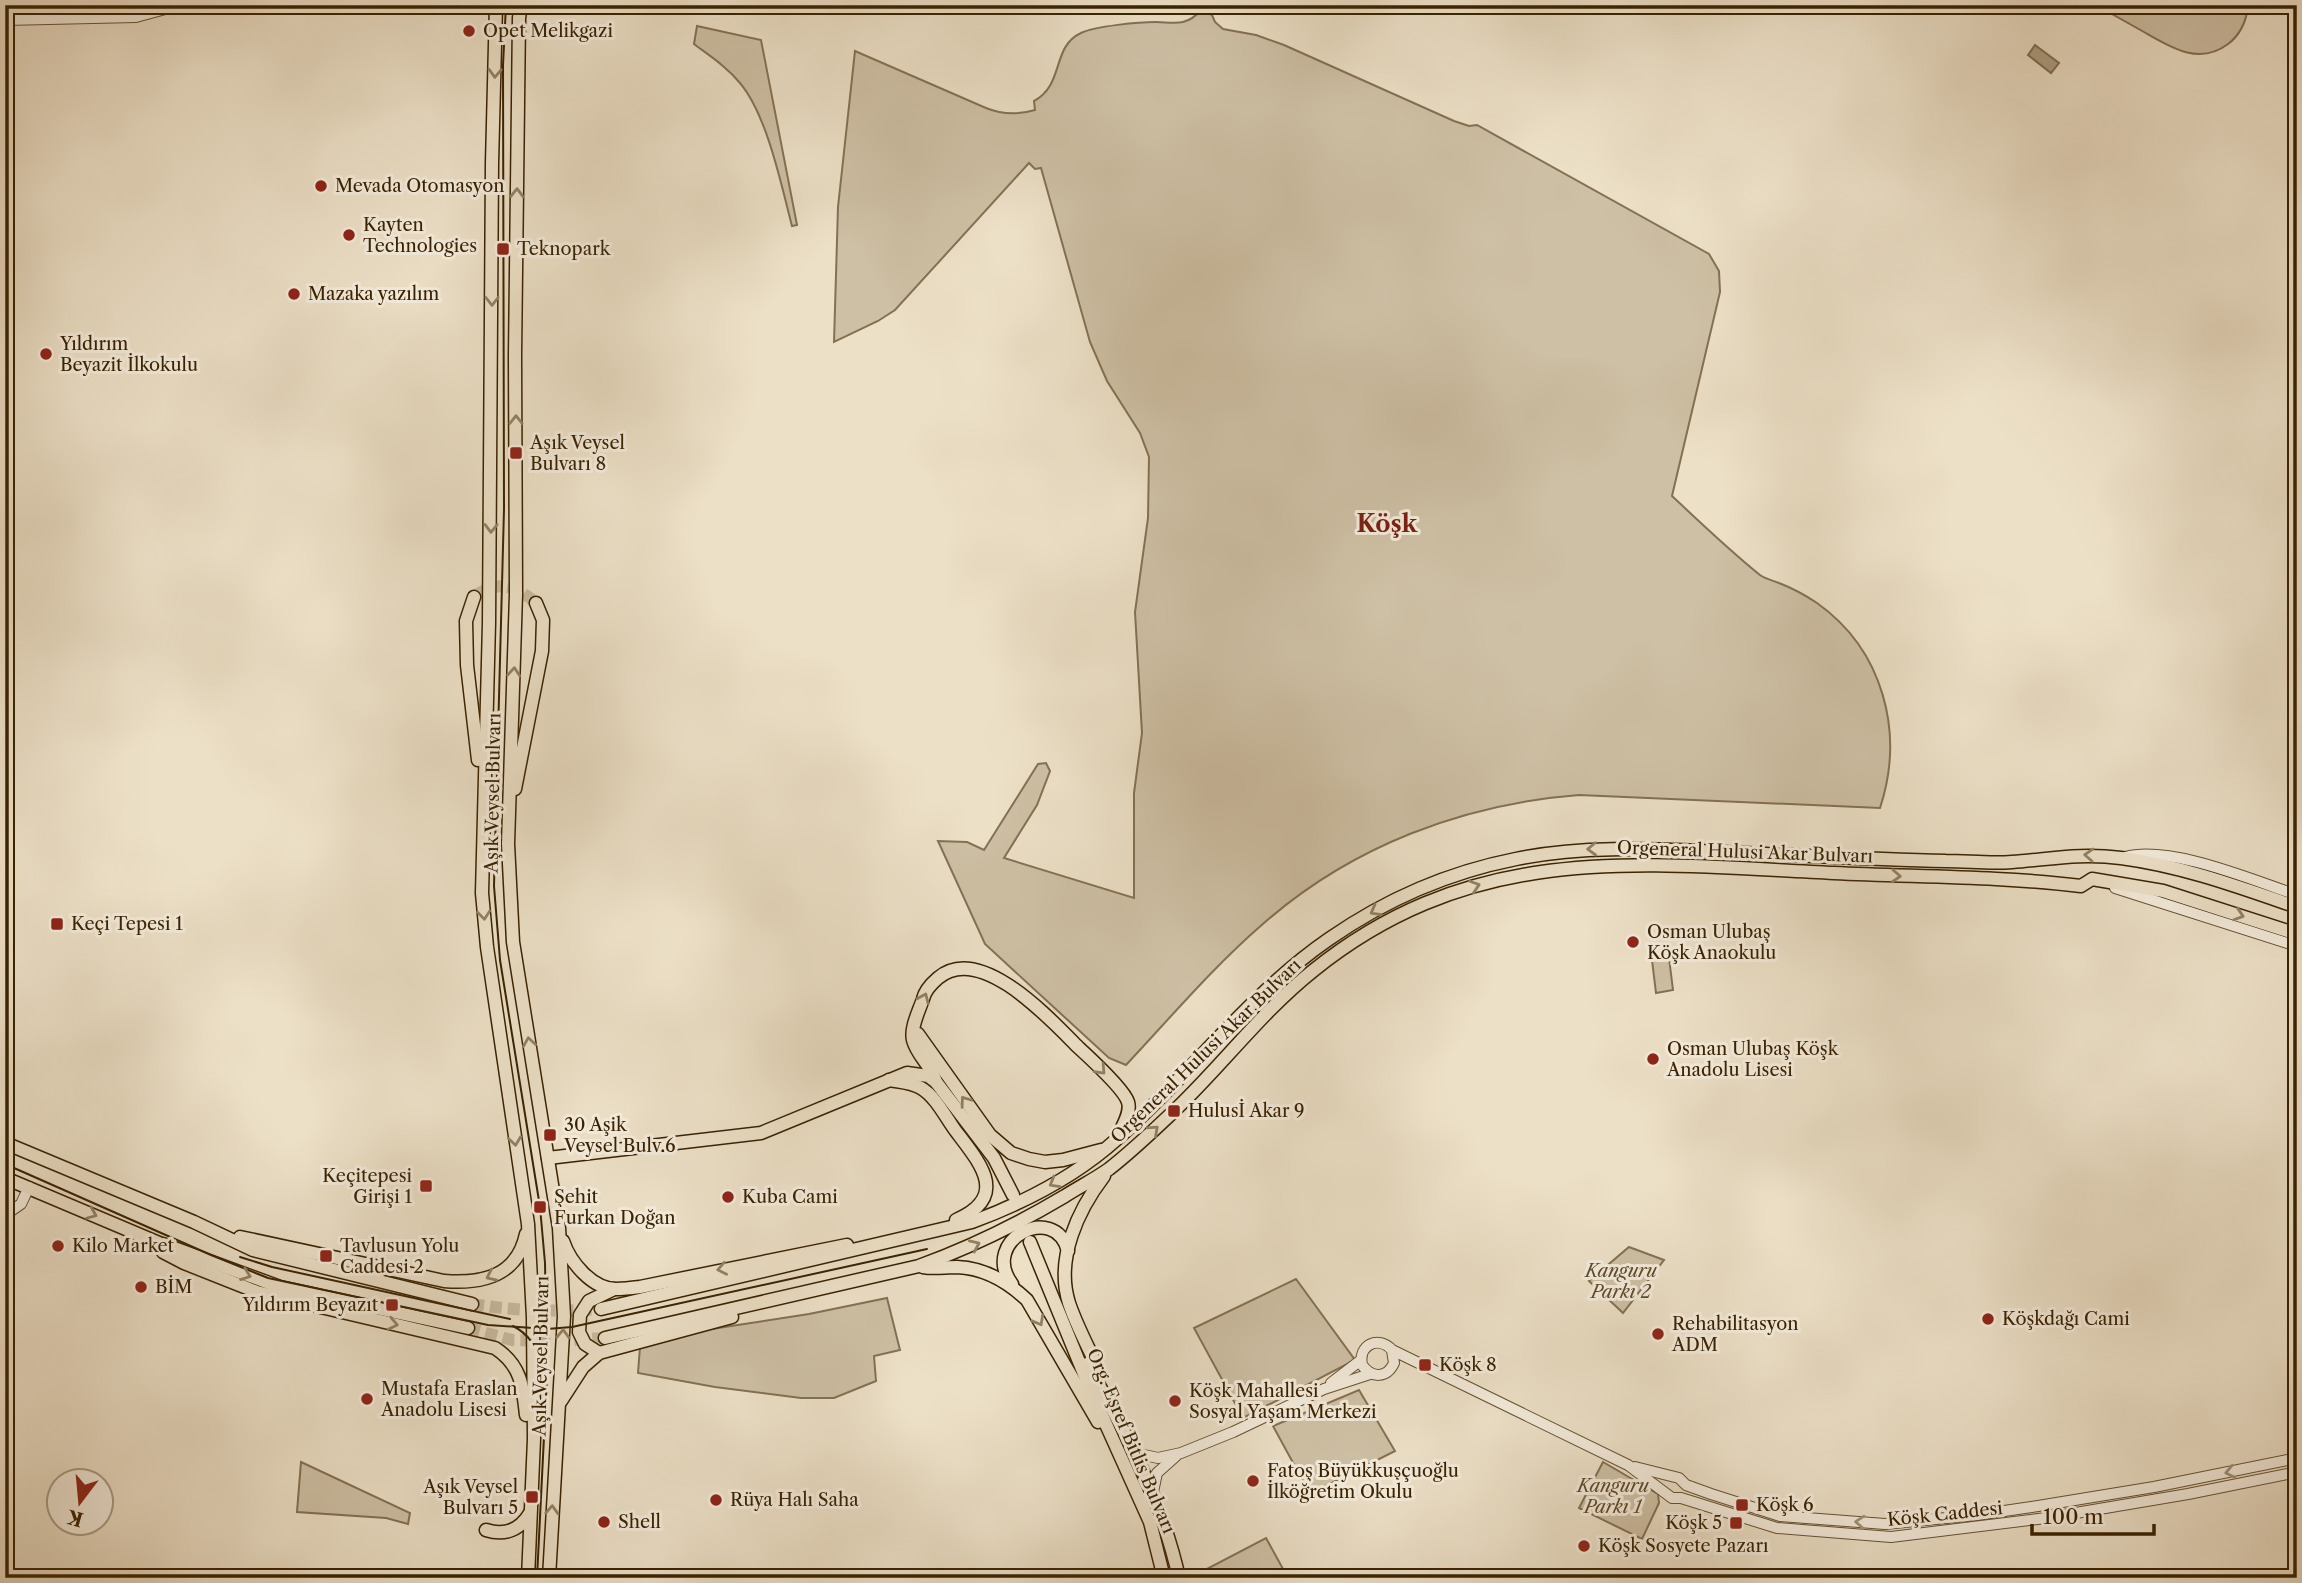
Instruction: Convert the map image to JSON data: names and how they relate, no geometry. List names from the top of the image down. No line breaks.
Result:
{"streets":{"main road":["Aşık Veysel Bulvarı","Orgeneral Hulusi Akar Bulvarı","Org. Eşref Bitlis Bulvarı"],"street":["Köşk Caddesi"]},"districts":["Köşk"],"parks":["Kanguru Parkı 2","Kanguru Parkı 1"],"places":{"other":["Opet Melikgazi","Mevada Otomasyon","Kayten Technologies","Mazaka yazılım","Yıldırım Beyazit İlkokulu","Osman Ulubaş Köşk Anaokulu","Osman Ulubaş Köşk Anadolu Lisesi","Kuba Cami","Kilo Market","BİM","Köşkdağı Cami","Rehabilitasyon ADM","Mustafa Eraslan Anadolu Lisesi","Köşk Mahallesi Sosyal Yaşam Merkezi","Fatoş Büyükkuşçuoğlu İlköğretim Okulu","Rüya Halı Saha","Shell","Köşk Sosyete Pazarı"],"transit":["Teknopark","Aşık Veysel Bulvarı 8","Keçi Tepesi 1","Hulusİ Akar 9","30 Aşik Veysel Bulv.6","Keçitepesi Girişi 1","Şehit Furkan Doğan","Tavlusun Yolu Caddesi 2","Yıldırım Beyazıt","Köşk 8","Aşık Veysel Bulvarı 5","Köşk 6","Köşk 5"]},"scale_bar":"100 m","north":"bottom"}
